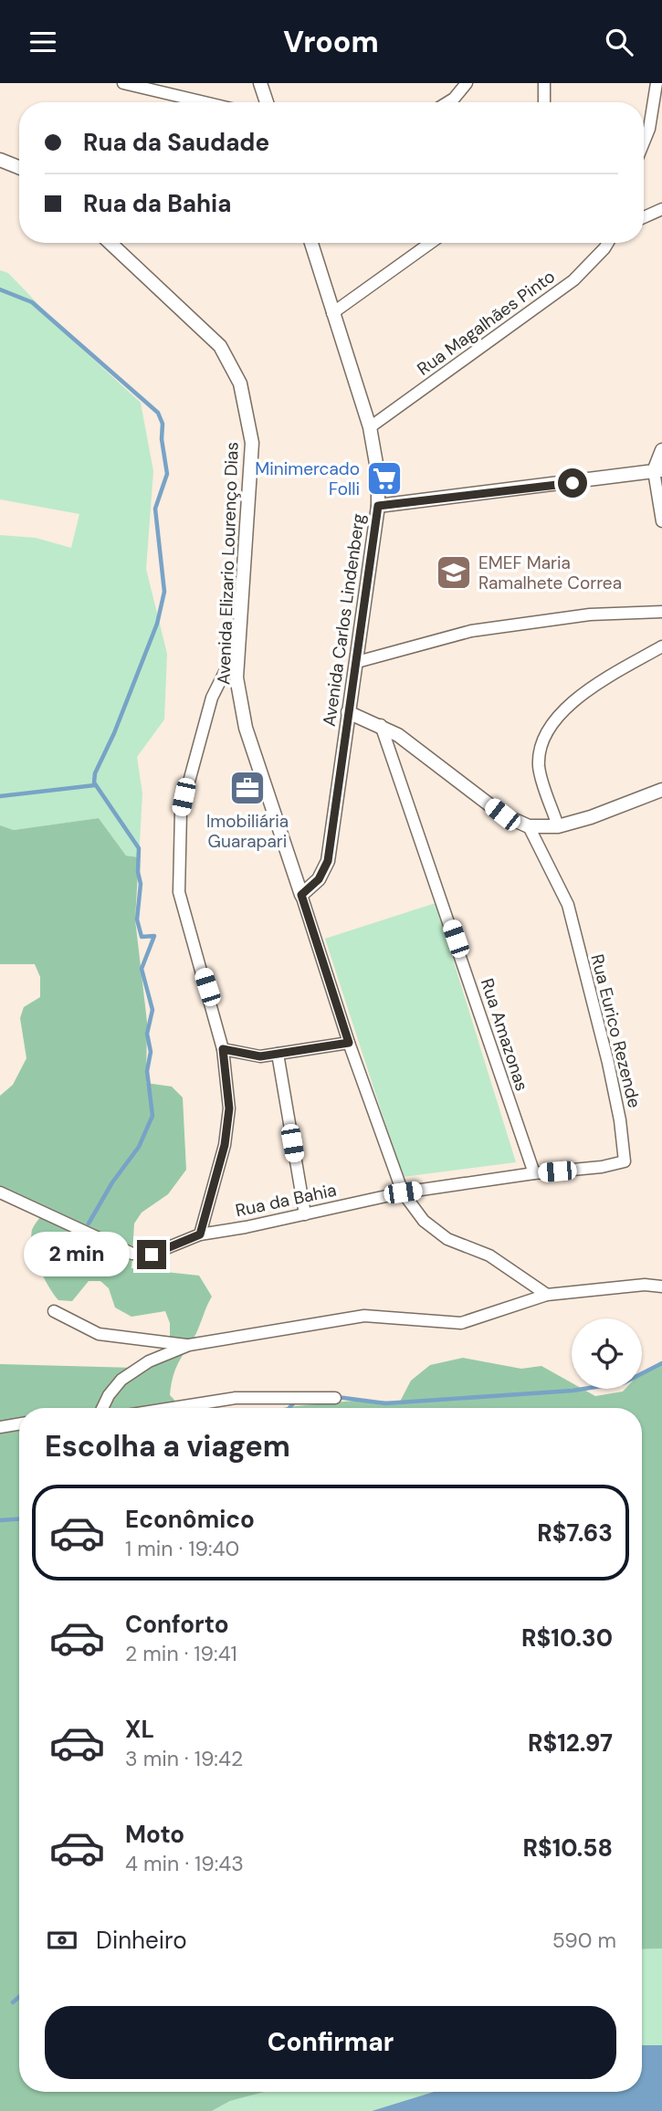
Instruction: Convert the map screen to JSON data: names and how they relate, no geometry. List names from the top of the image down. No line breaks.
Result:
{"streets":{"street":["Rua Magalhães Pinto","Avenida Elizario Lourenço Dias","Avenida Carlos Lindenberg","Rua Eurico Rezende","Rua Amazonas","Rua da Bahia"]},"crossings":[["Rua Magalhães Pinto","Avenida Carlos Lindenberg"],["Avenida Elizario Lourenço Dias","Avenida Carlos Lindenberg"],["Avenida Elizario Lourenço Dias","Rua da Bahia"],["Rua Eurico Rezende","Rua Amazonas"],["Rua Eurico Rezende","Rua da Bahia"],["Rua Amazonas","Rua da Bahia"]],"places":{"supermarket":["Minimercado Folli"],"school or university":["EMEF Maria Ramalhete Correa"],"office":["Imobiliária Guarapari"]},"page":{"header":"Vroom","banner":["Rua da Saudade","Rua da Bahia"],"bubble":"2 min","heading":"Escolha a viagem","list":[{"name":"Econômico","note":"1 min · 19:40","value":"R$7.63"},{"name":"Conforto","note":"2 min · 19:41","value":"R$10.30"},{"name":"XL","note":"3 min · 19:42","value":"R$12.97"},{"name":"Moto","note":"4 min · 19:43","value":"R$10.58"}],"pay":["Dinheiro","590 m"],"buttons":"Confirmar"}}
